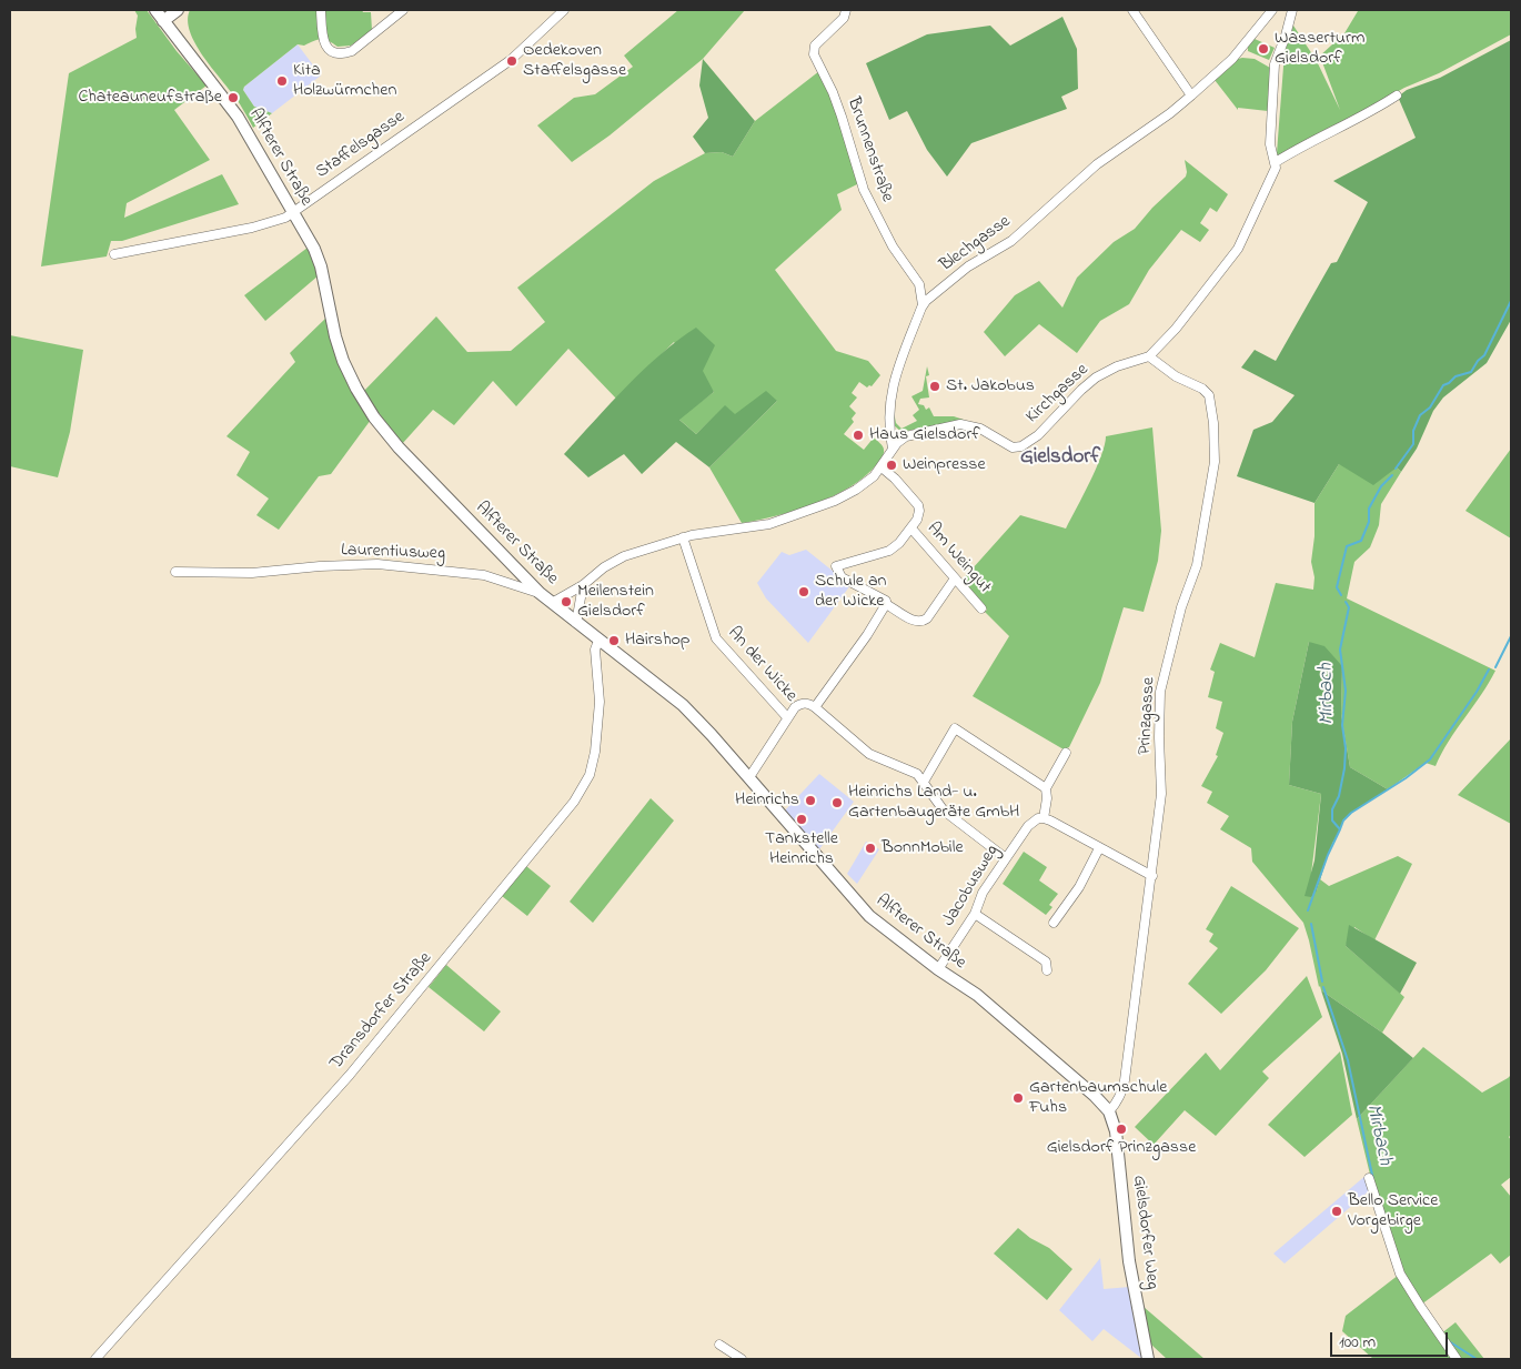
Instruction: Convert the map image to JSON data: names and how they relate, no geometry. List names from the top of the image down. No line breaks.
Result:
{"streets":{"street":["Staffelsgasse","Brunnenstraße","Alfterer Straße","Blechgasse","Kirchgasse","Laurentiusweg","Am Weingut","An der Wicke","Prinzgasse","Jacobusweg","Dransdorfer Straße","Gielsdorfer Weg"]},"crossings":[["Staffelsgasse","Alfterer Straße"],["Brunnenstraße","Blechgasse"],["Alfterer Straße","Kirchgasse"],["Alfterer Straße","Laurentiusweg"],["Alfterer Straße","Prinzgasse"],["Alfterer Straße","Jacobusweg"],["Alfterer Straße","Dransdorfer Straße"],["Alfterer Straße","Gielsdorfer Weg"],["Blechgasse","Kirchgasse"],["Kirchgasse","An der Wicke"],["Kirchgasse","Prinzgasse"],["Prinzgasse","Gielsdorfer Weg"]],"districts":["Gielsdorf"],"water":["Mirbach"],"places":["Wasserturm Gielsdorf","Oedekoven Staffelsgasse","Kita Holzwürmchen","Chateauneufstraße","St. Jakobus","Haus Gielsdorf","Weinpresse","Schule an der Wicke","Meilenstein Gielsdorf","Hairshop","Heinrichs","Heinrichs Land- u. Gartenbaugeräte GmbH","Tankstelle Heinrichs","BonnMobile","Gartenbaumschule Fuhs","Gielsdorf Prinzgasse","Bello Service Vorgebirge"],"scale_bar":"100 m"}
